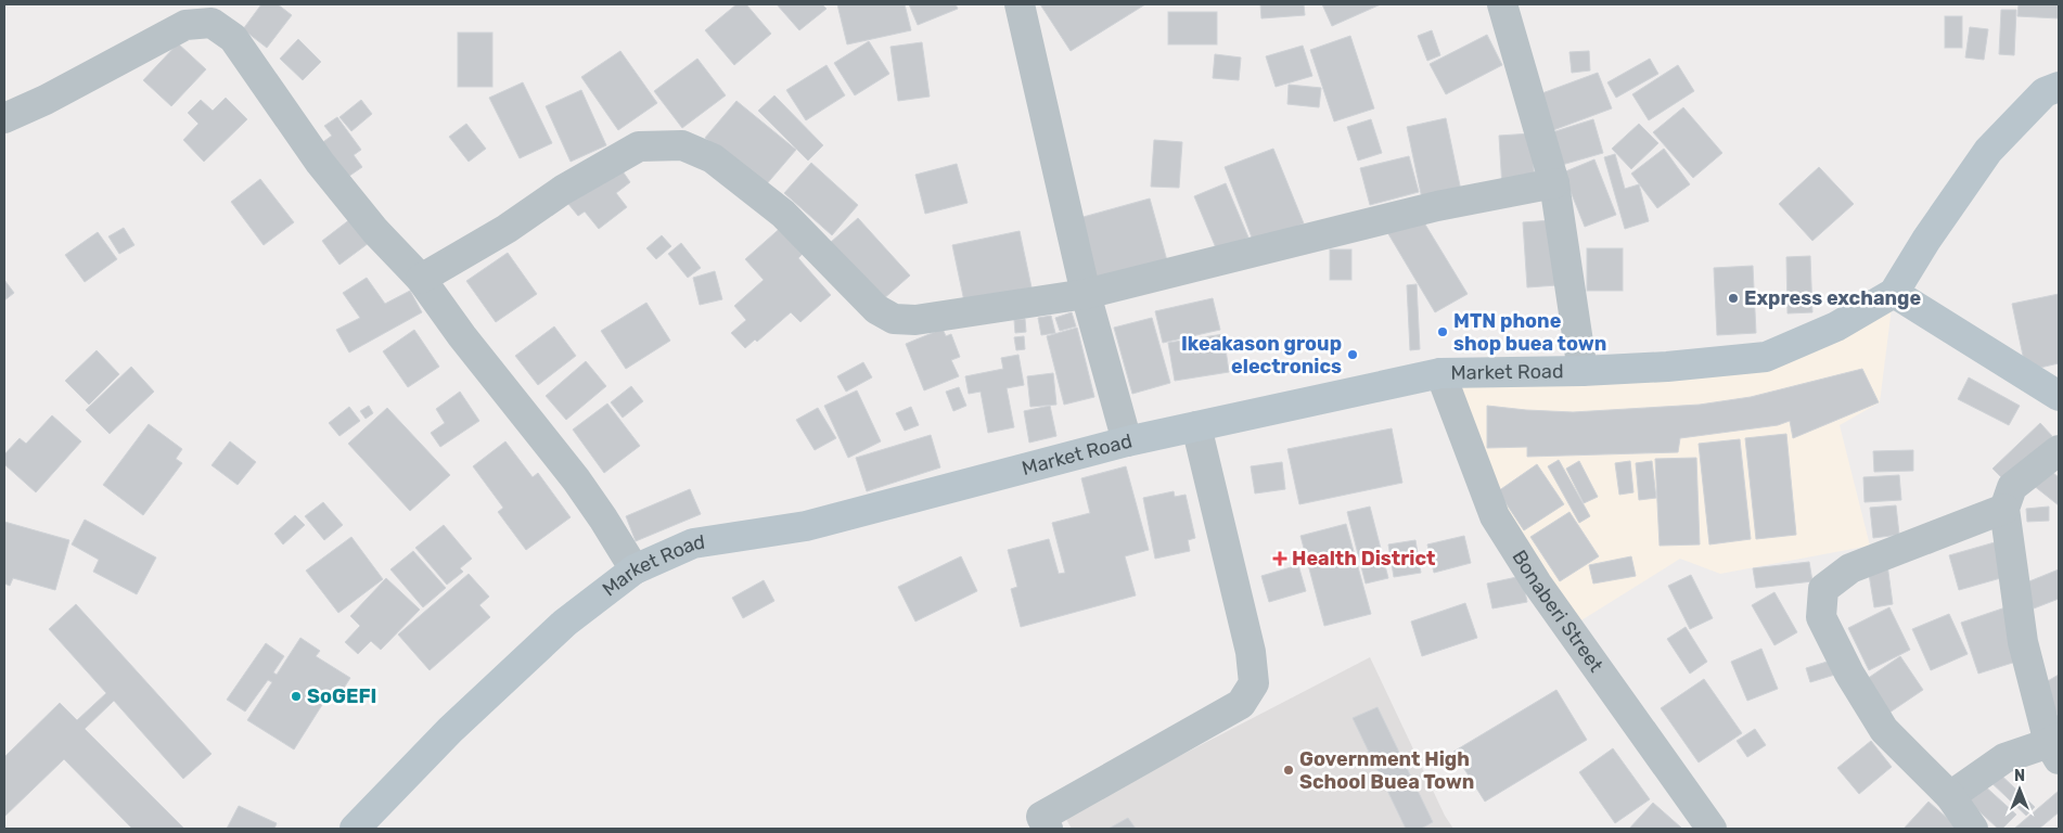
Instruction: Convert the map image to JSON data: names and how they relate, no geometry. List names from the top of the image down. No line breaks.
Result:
{"streets":{"main road":["Market Road"],"street":["Bonaberi Street"]},"crossings":[["Market Road","Bonaberi Street"]],"places":{"other":["Express exchange","MTN phone shop buea town","Ikeakason group electronics","SoGEFI","Government High School Buea Town"],"health":["Health District"]},"north":"top"}
